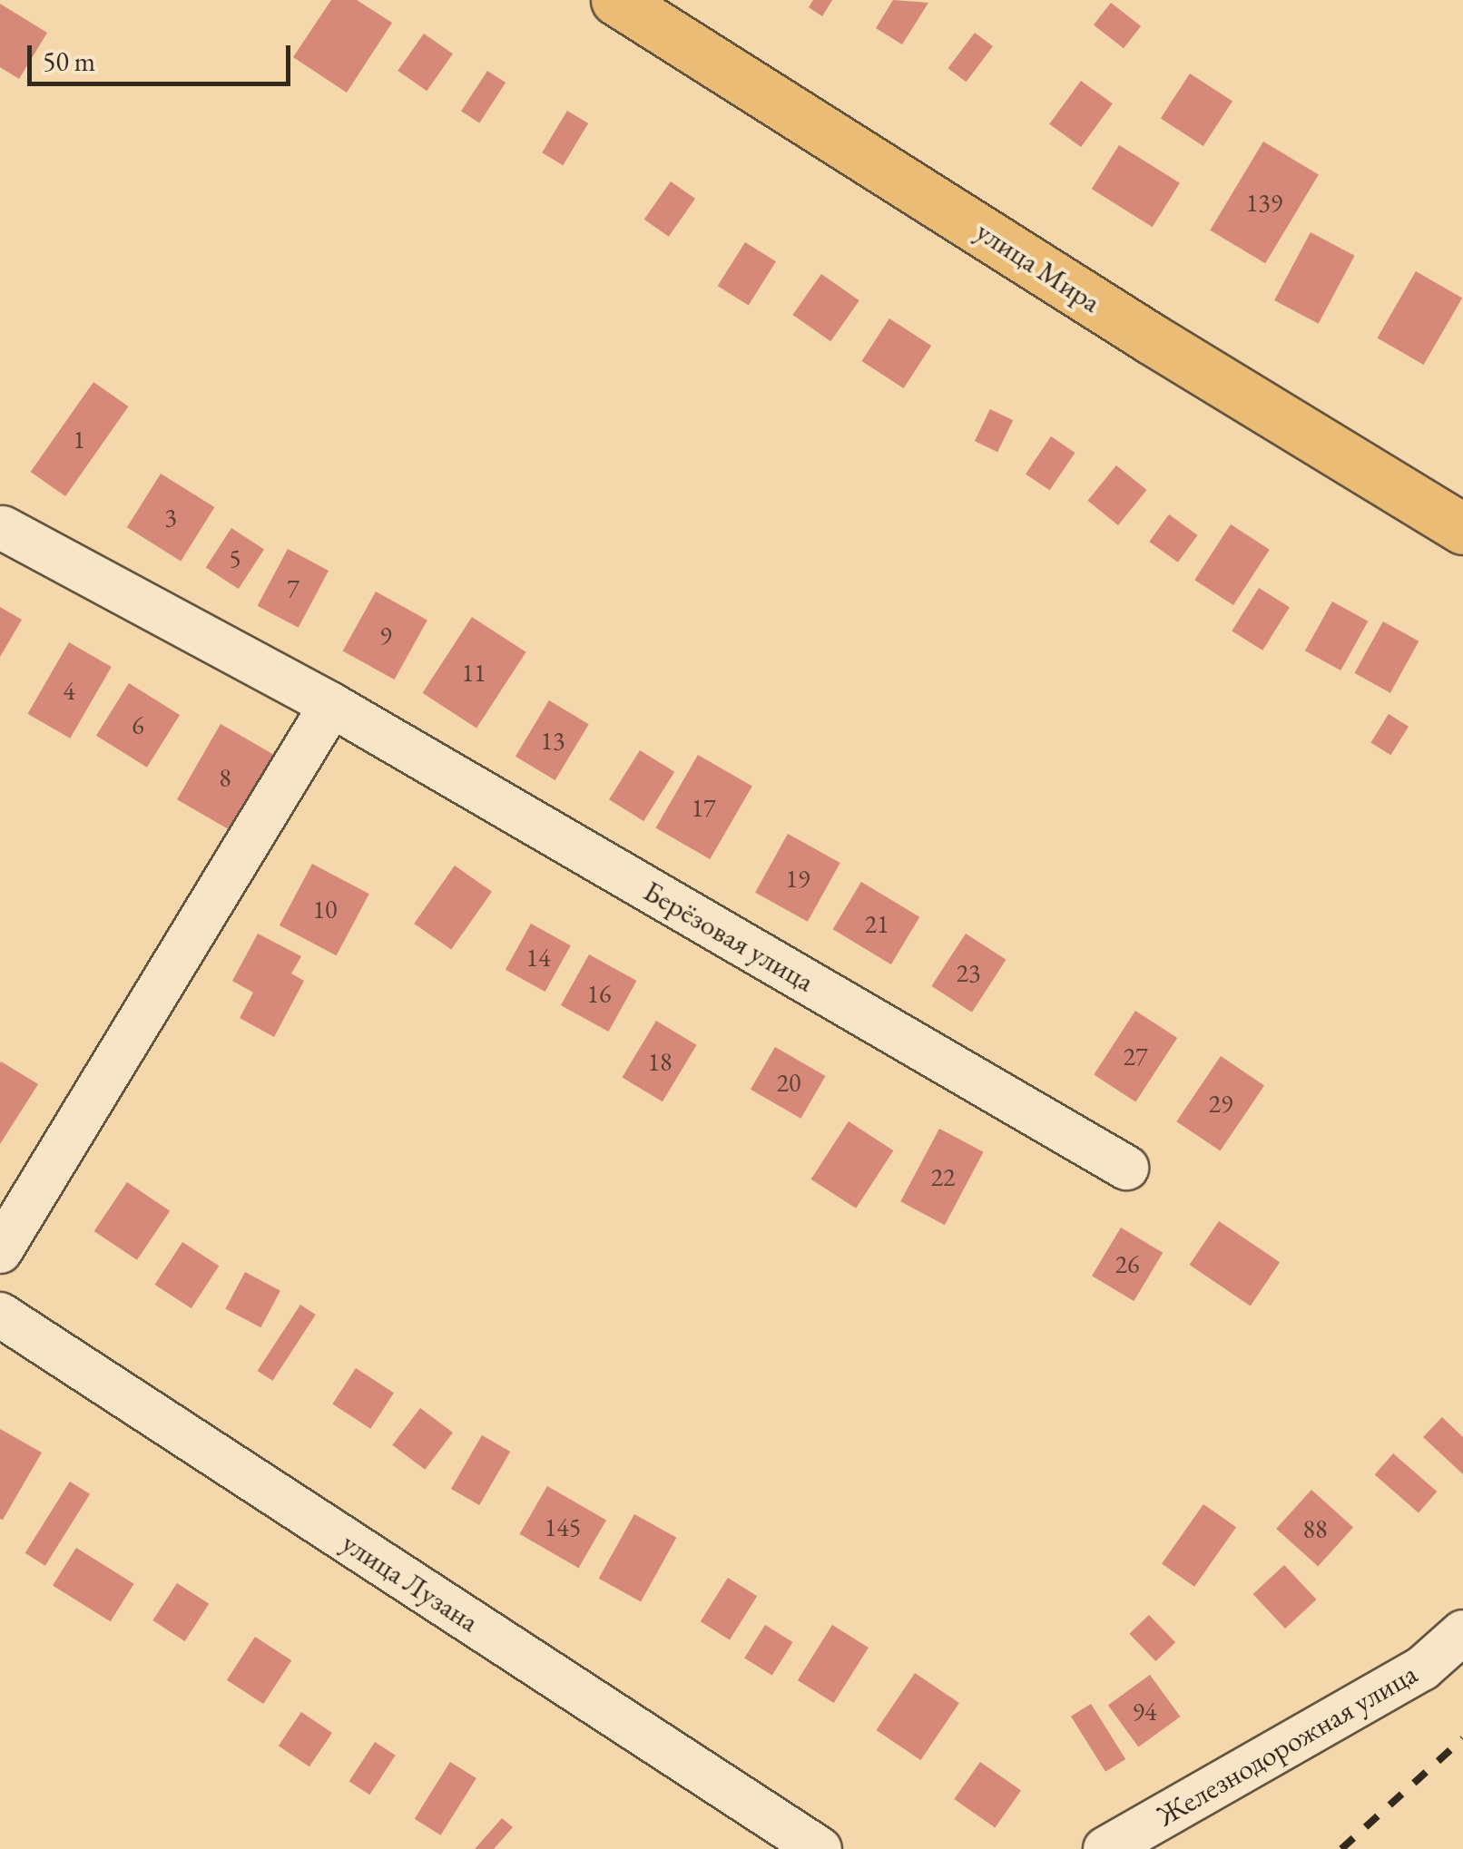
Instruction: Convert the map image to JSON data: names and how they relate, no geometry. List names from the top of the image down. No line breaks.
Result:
{"streets":{"main road":["улица Мира"],"street":["Берёзовая улица","улица Лузана","Железнодорожная улица"]},"house_numbers":["139","1","3","5","7","9","11","4","6","13","8","17","19","10","21","14","23","16","27","18","20","29","22","26","145","88","94"],"scale_bar":"50 m"}
